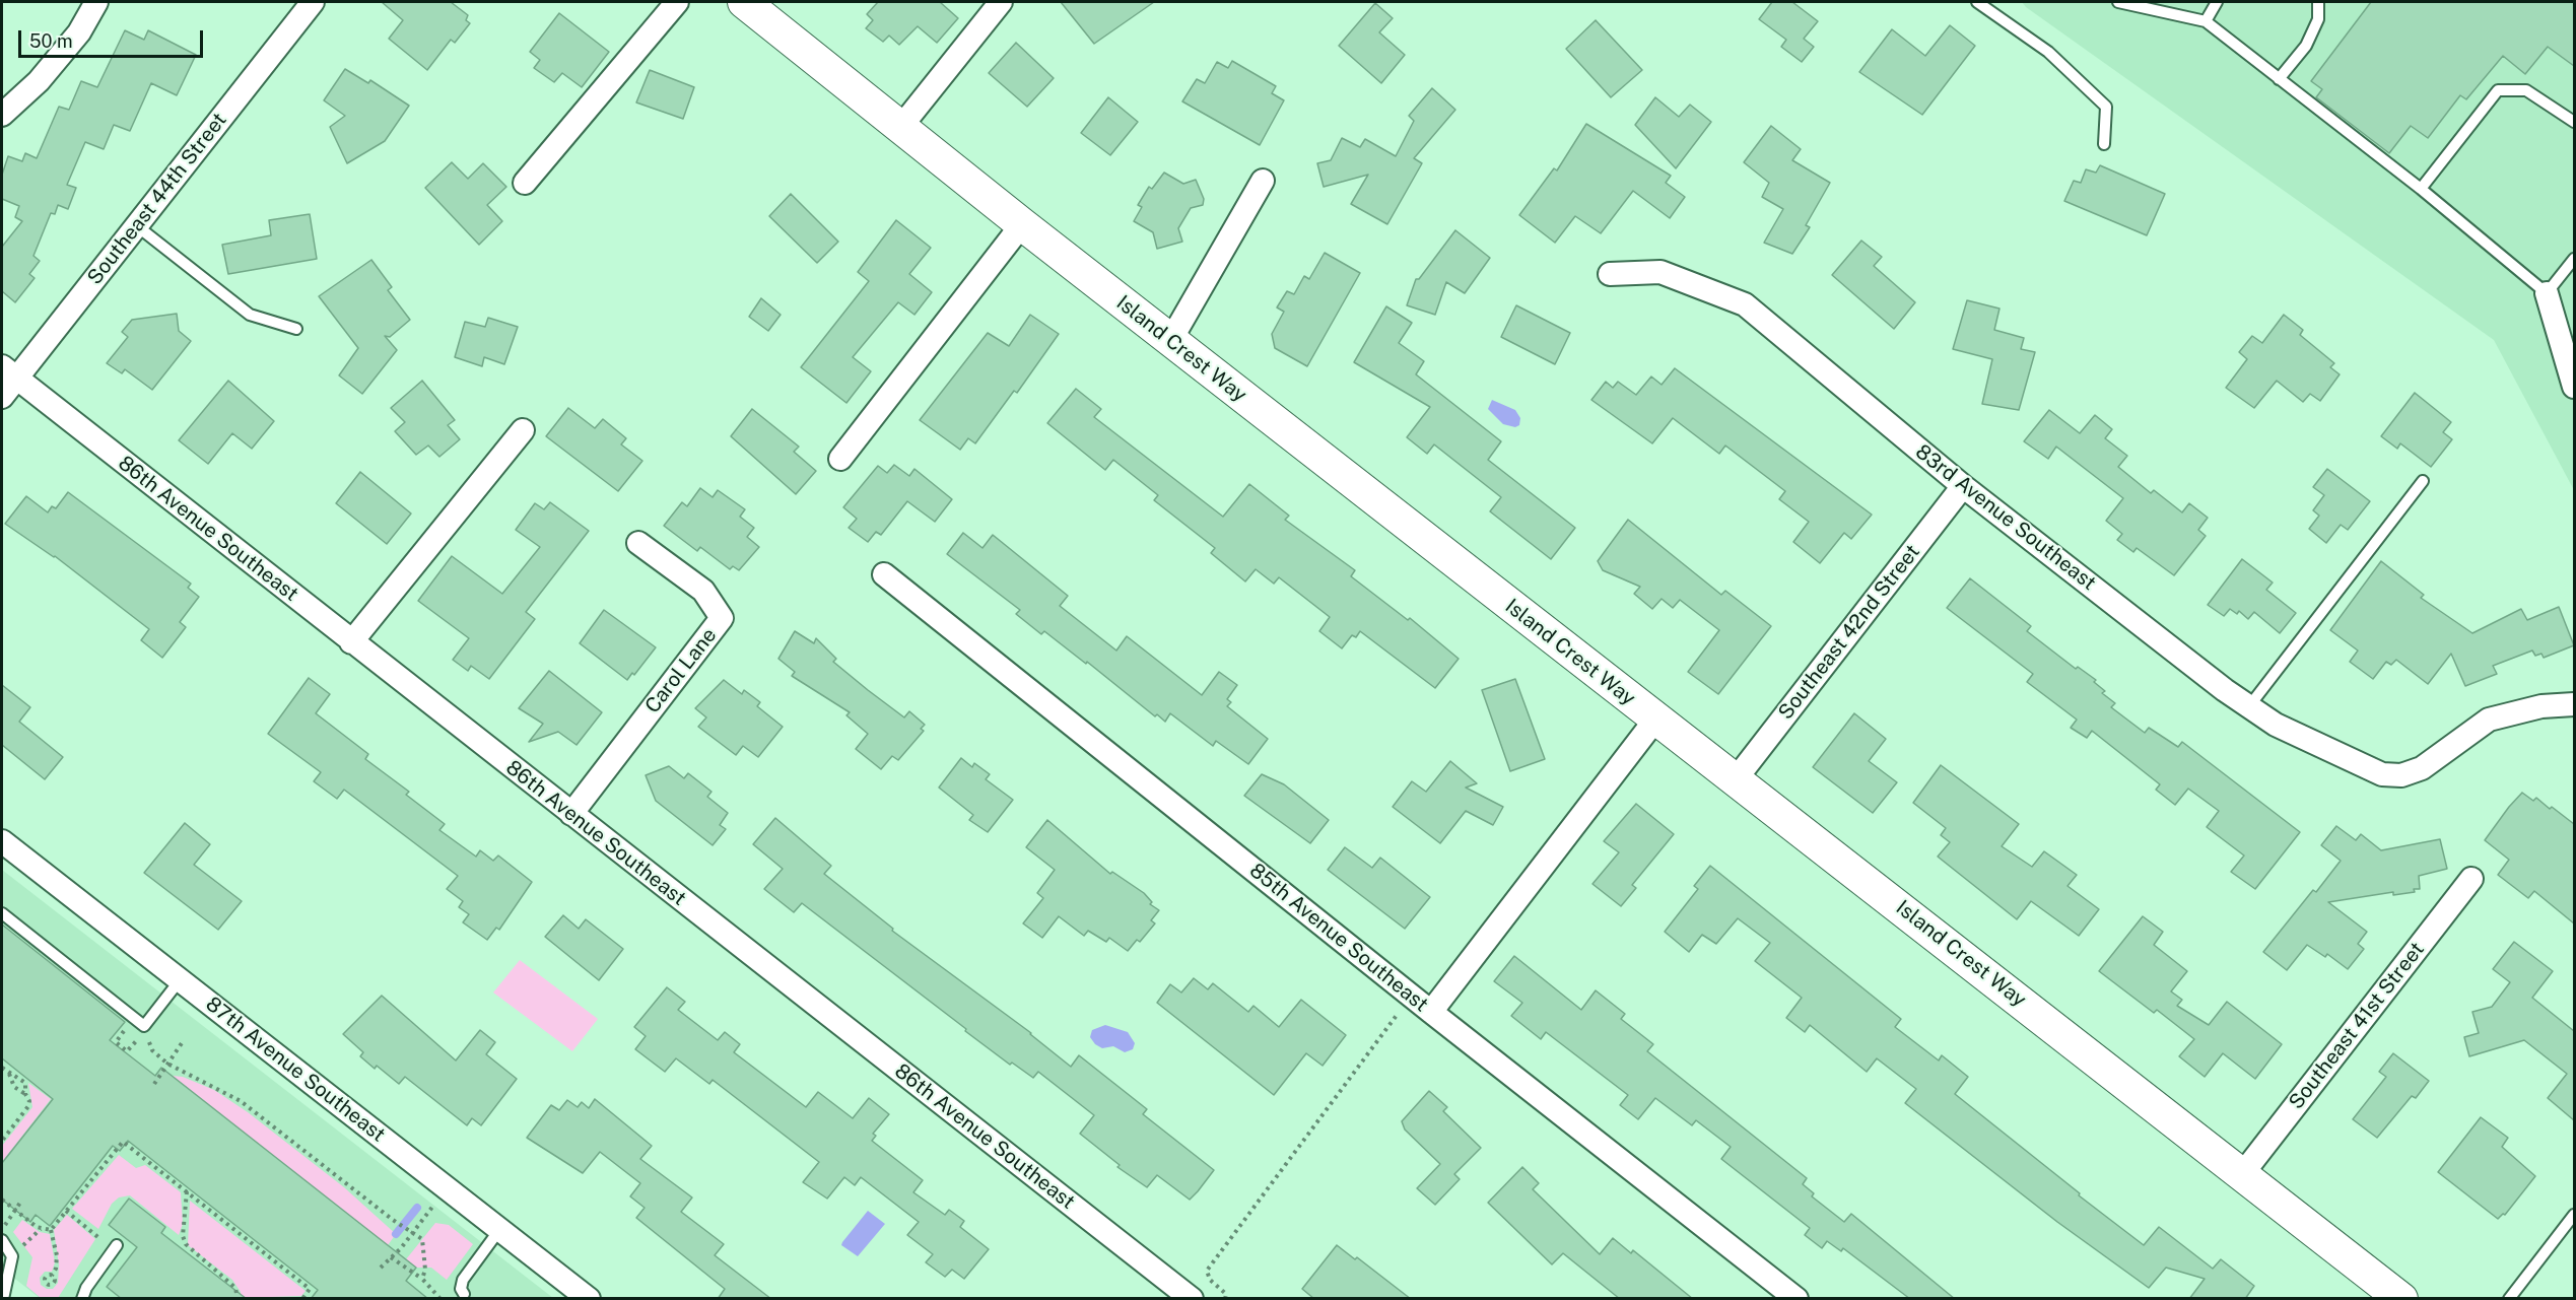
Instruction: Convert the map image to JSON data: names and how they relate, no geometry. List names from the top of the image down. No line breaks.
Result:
{"streets":{"main road":["Island Crest Way"],"street":["Southeast 44th Street","83rd Avenue Southeast","86th Avenue Southeast","Southeast 42nd Street","Carol Lane","85th Avenue Southeast","Southeast 41st Street","87th Avenue Southeast"]},"crossings":[["Southeast 44th Street","86th Avenue Southeast"],["Island Crest Way","Southeast 42nd Street"],["Island Crest Way","Southeast 41st Street"],["83rd Avenue Southeast","Southeast 42nd Street"],["86th Avenue Southeast","Carol Lane"]],"scale_bar":"50 m"}
